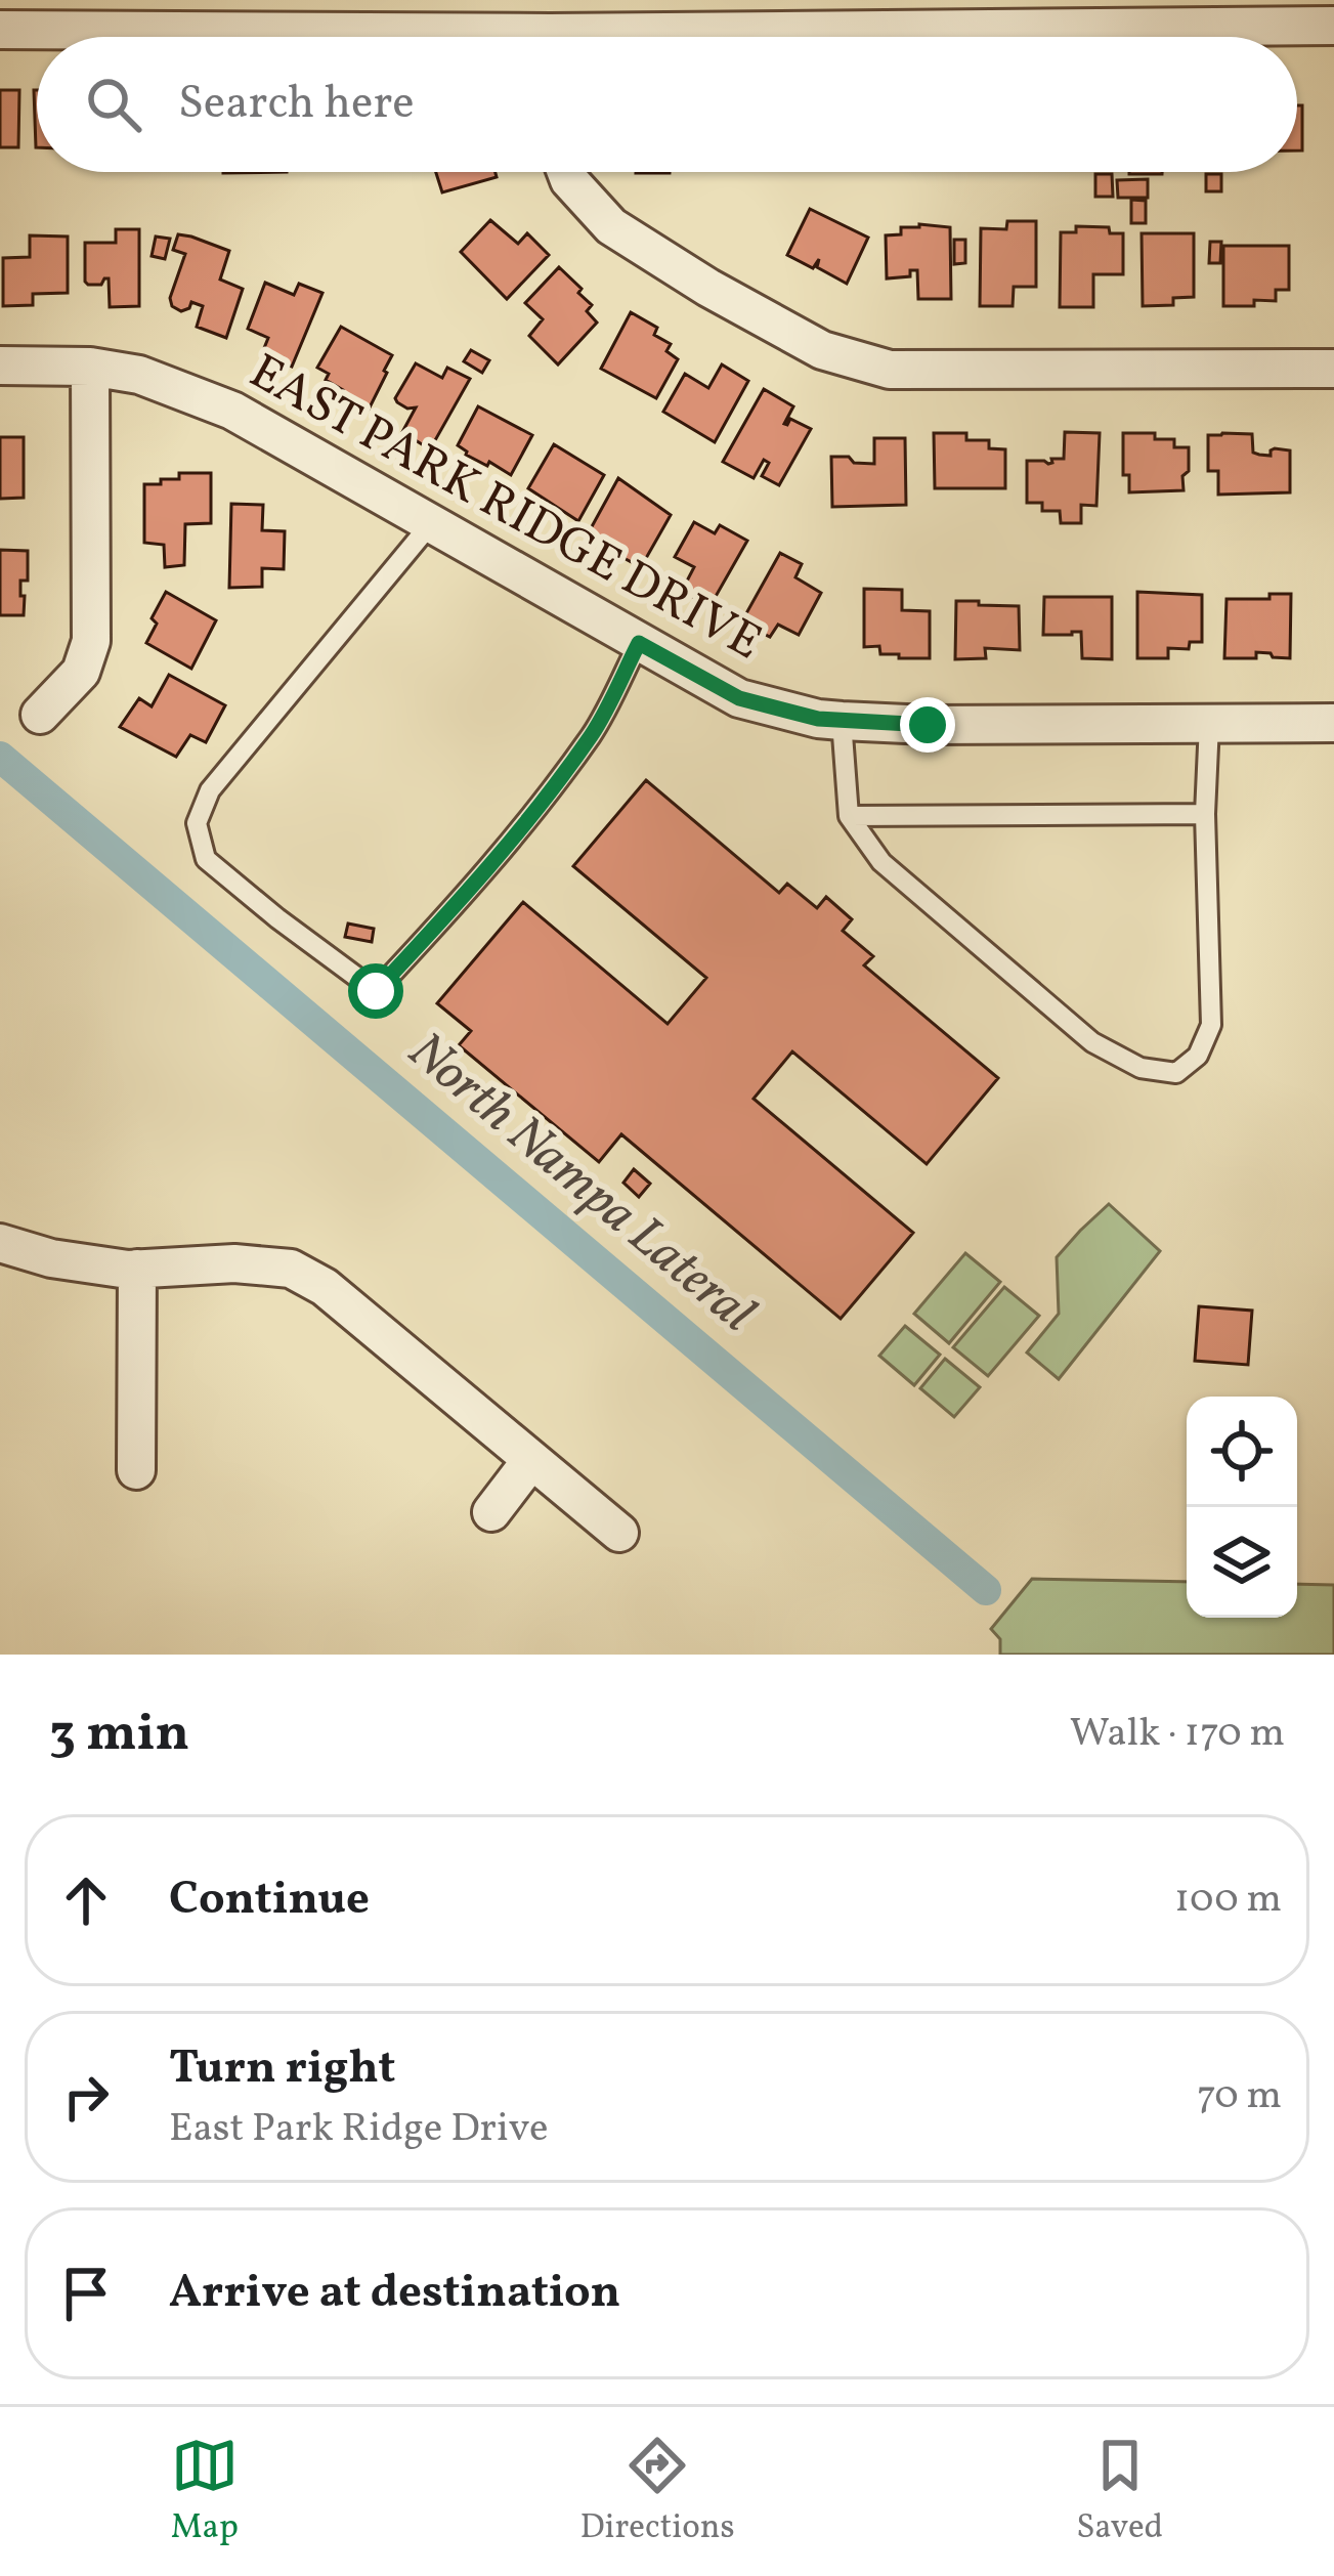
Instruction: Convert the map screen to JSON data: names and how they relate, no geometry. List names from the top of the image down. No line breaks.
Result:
{"streets":{"street":["EAST PARK RIDGE DRIVE"]},"water":["North Nampa Lateral"],"page":{"search":"Search here","heading":["3 min","Walk · 170 m"],"list":[["Continue","100 m"],["Turn right","East Park Ridge Drive","70 m"],"Arrive at destination"],"nav":["Map","Directions","Saved"]}}
